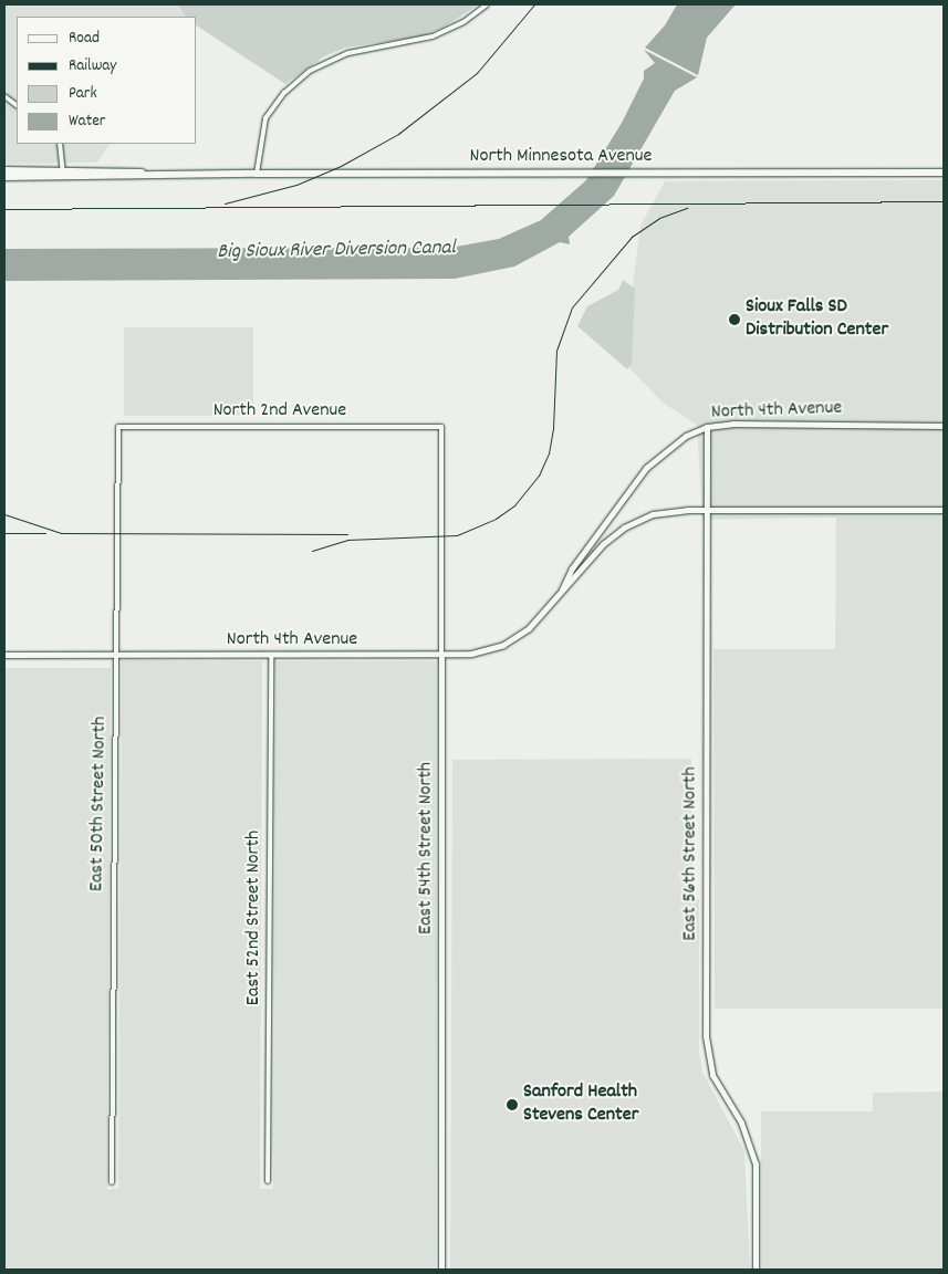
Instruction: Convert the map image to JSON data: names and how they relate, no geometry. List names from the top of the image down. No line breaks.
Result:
{"streets":{"main road":["North Minnesota Avenue"],"street":["North 2nd Avenue","North 4th Avenue","East 50th Street North","East 54th Street North","East 56th Street North","East 52nd Street North"]},"crossings":[["North 2nd Avenue","East 50th Street North"],["North 2nd Avenue","East 54th Street North"],["North 4th Avenue","East 50th Street North"],["North 4th Avenue","East 54th Street North"],["North 4th Avenue","East 56th Street North"],["North 4th Avenue","East 52nd Street North"]],"water":["Big Sioux River Diversion Canal"],"places":["Sioux Falls SD Distribution Center","Sanford Health Stevens Center"],"legend":["Road","Railway","Park","Water"]}
